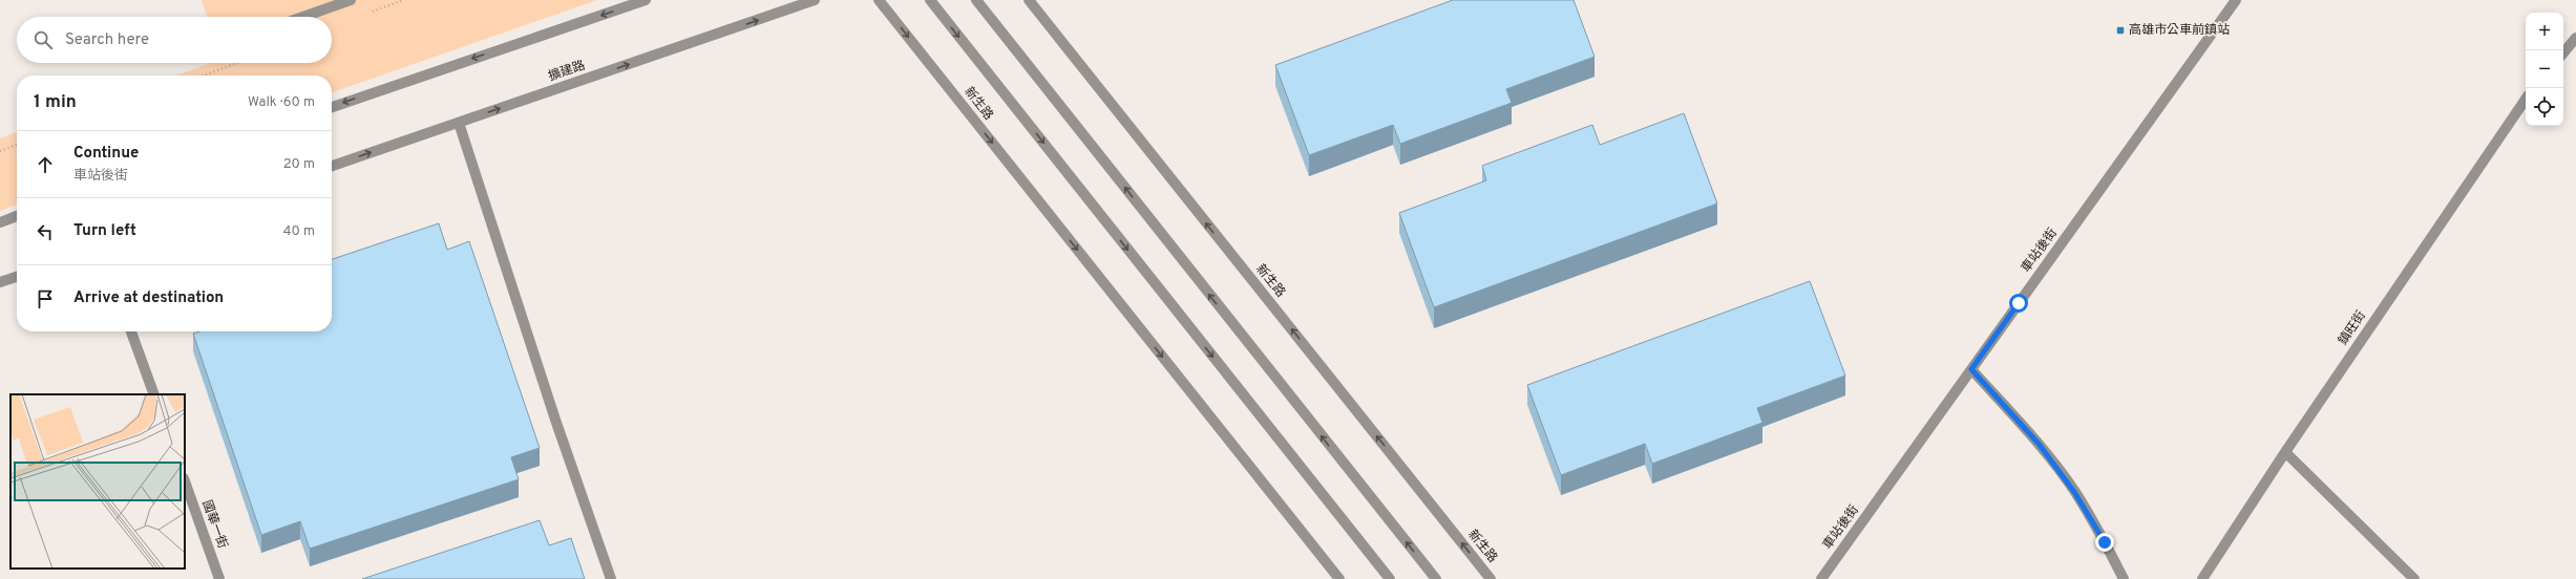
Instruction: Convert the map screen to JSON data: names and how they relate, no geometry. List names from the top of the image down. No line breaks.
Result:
{"streets":{"street":["擴建路","新生路","車站後街","鎮旺街","國華一街"]},"places":{"transit":["高雄市公車前鎮站"]},"page":{"map_buttons":["+","−"],"search":"Search here","heading":["1 min","Walk · 60 m"],"list":[["Continue","車站後街","20 m"],["Turn left","40 m"],"Arrive at destination"]}}
